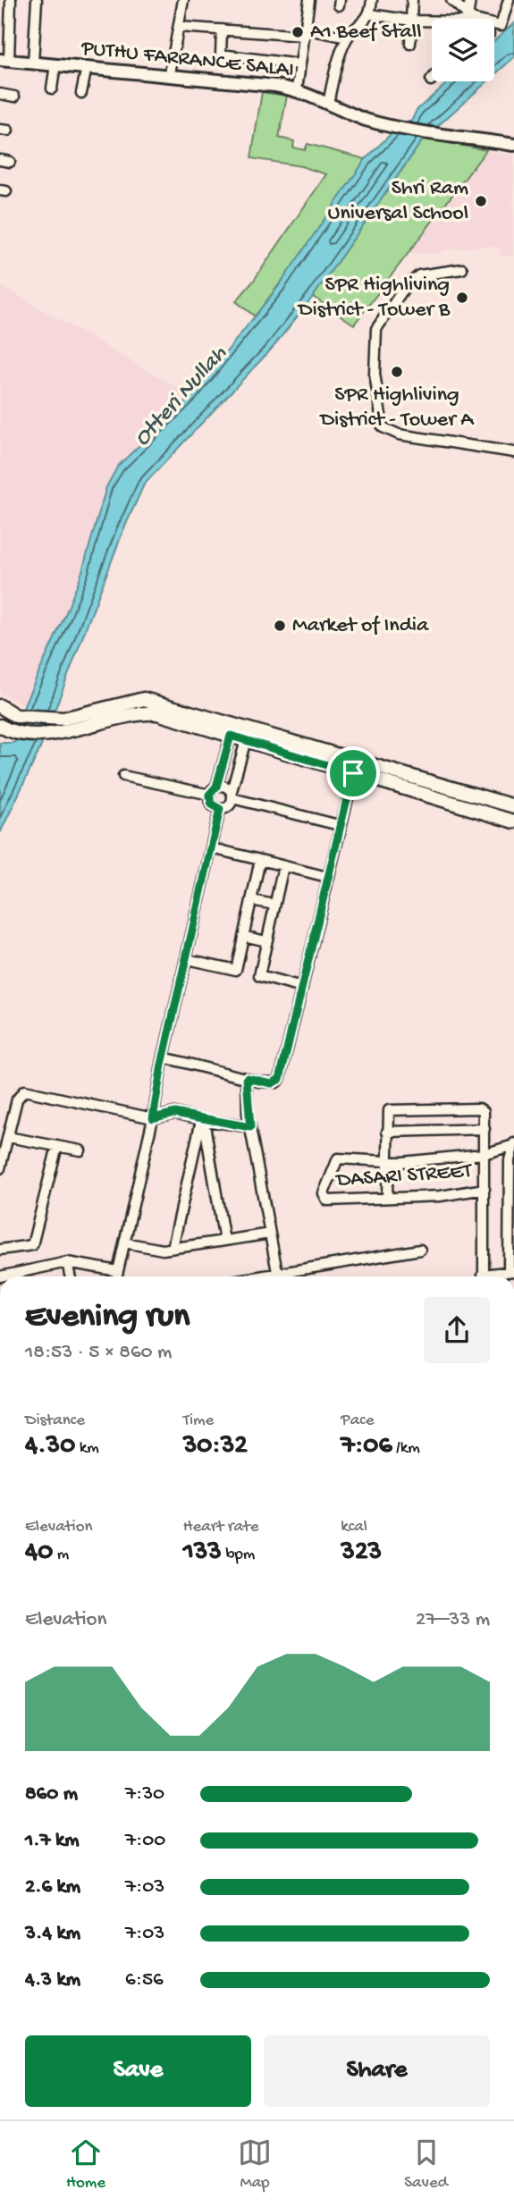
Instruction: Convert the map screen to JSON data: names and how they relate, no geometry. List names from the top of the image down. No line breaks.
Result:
{"streets":{"street":["PUTHU FARRANCE SALAI","DASARI STREET"]},"water":["Otteri Nullah"],"places":["A1 Beef Stall","Shri Ram Universal School","SPR Highliving District - Tower B","SPR Highliving District - Tower A","Market of India"],"page":{"heading":["Evening run","18:53 · 5 × 860 m"],"stats":[["Distance","4.30 km"],["Time","30:32"],["Pace","7:06 /km"],["Elevation","40 m"],["Heart rate","133 bpm"],["kcal","323"]],"chart":["Elevation","27–33 m"],"list":[{"name":"860 m","note":"7:30"},{"name":"1.7 km","note":"7:00"},{"name":"2.6 km","note":"7:03"},{"name":"3.4 km","note":"7:03"},{"name":"4.3 km","note":"6:56"}],"buttons":["Save","Share"],"tabs":["Home","Map","Saved"]}}
